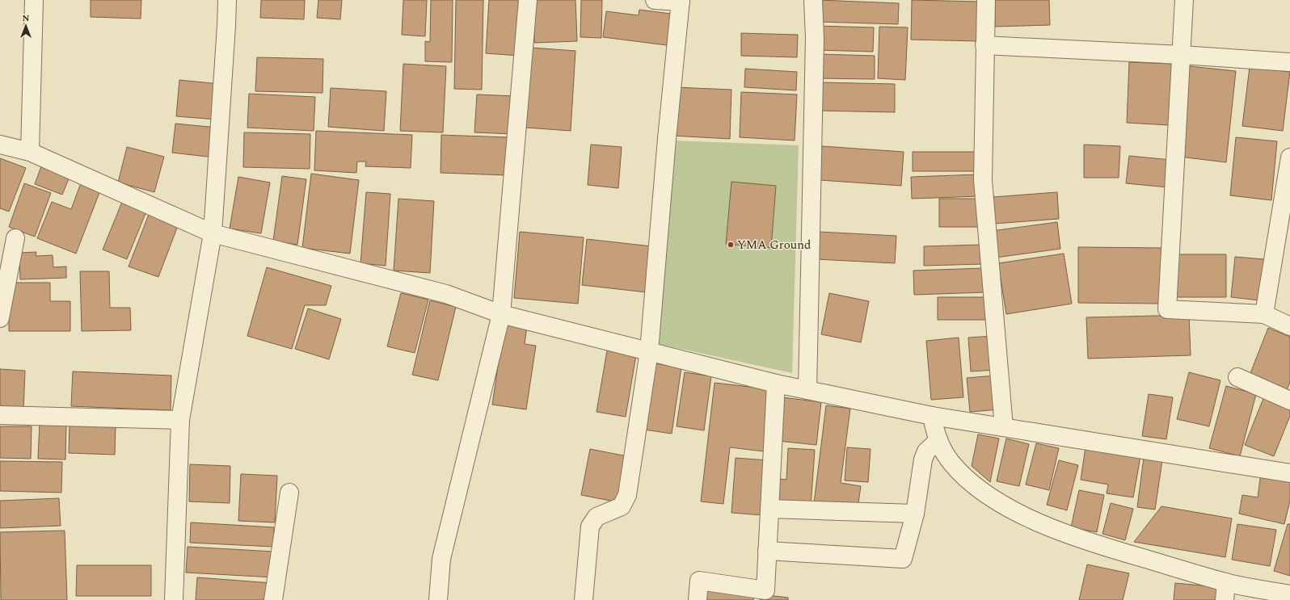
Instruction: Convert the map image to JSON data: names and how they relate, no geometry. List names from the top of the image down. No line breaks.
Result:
{"places":["YMA Ground"],"north":"top"}
